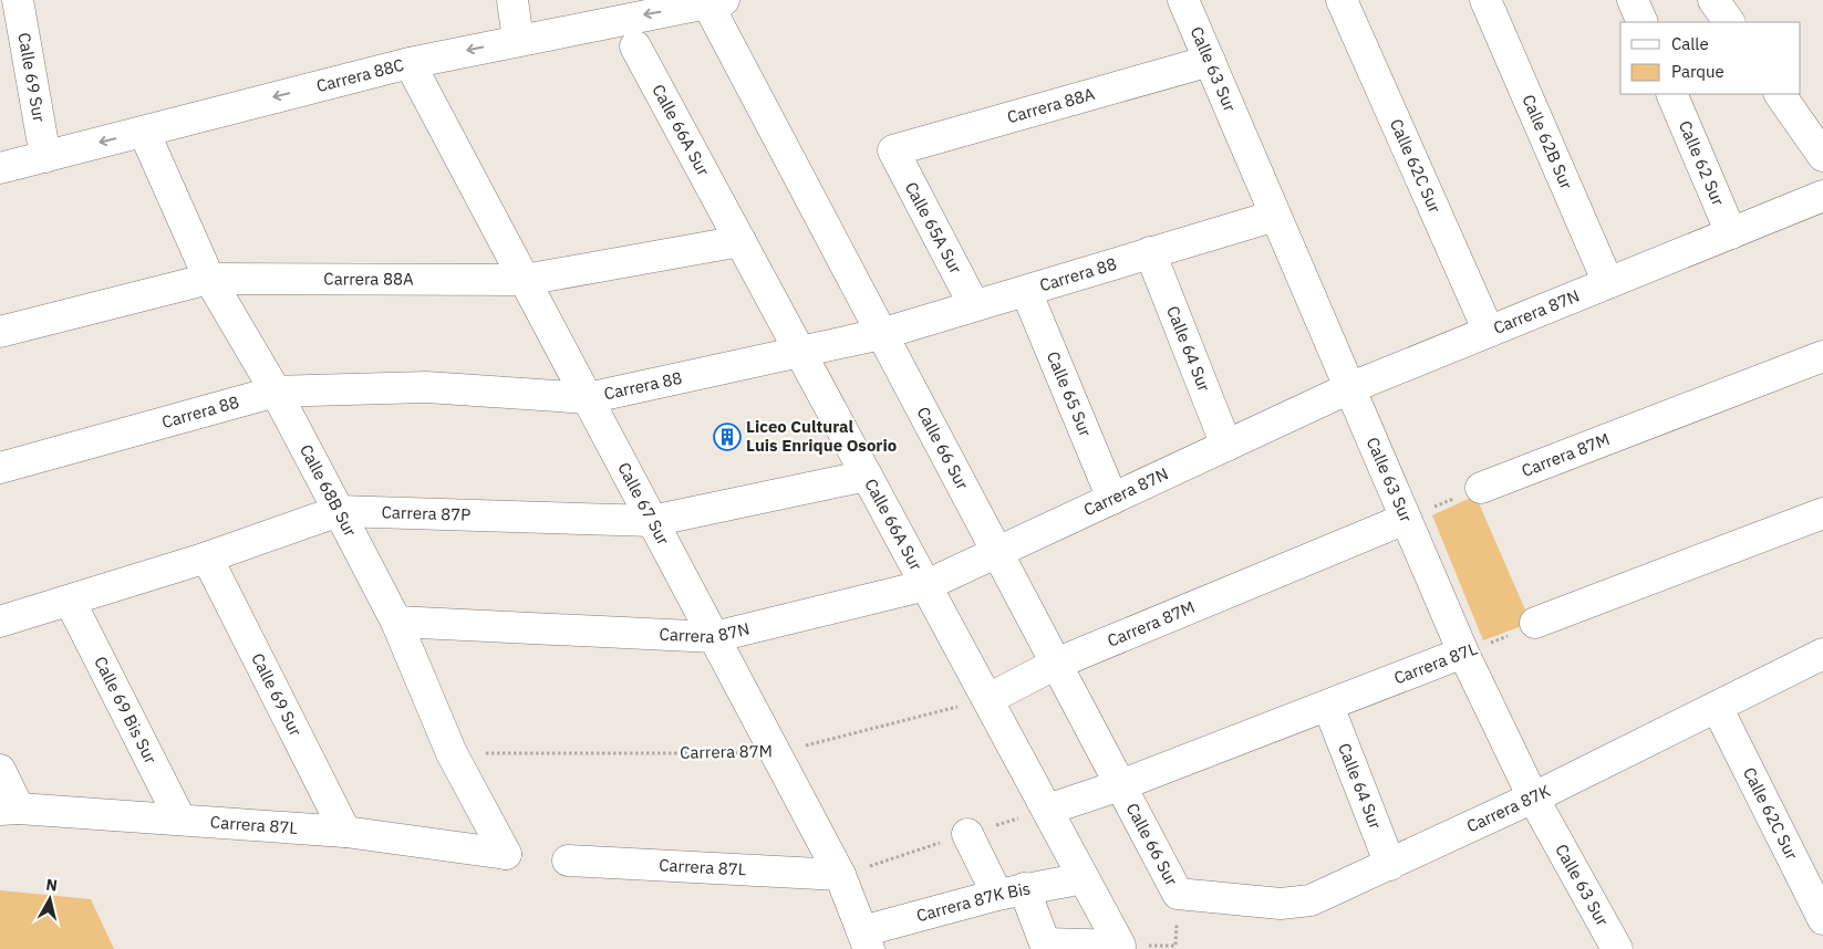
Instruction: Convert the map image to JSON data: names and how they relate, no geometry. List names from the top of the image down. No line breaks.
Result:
{"streets":{"street":["Calle 63 Sur","Carrera 88C","Calle 69 Sur","Carrera 88A","Calle 66A Sur","Calle 62B Sur","Calle 62 Sur","Calle 62C Sur","Calle 65A Sur","Carrera 88","Carrera 87N","Calle 64 Sur","Calle 65 Sur","Calle 66 Sur","Carrera 87M","Calle 68B Sur","Calle 67 Sur","Carrera 87P","Carrera 87L","Calle 69 Bis Sur","Carrera 87K","Carrera 87K Bis"]},"crossings":[["Calle 63 Sur","Carrera 88A"],["Calle 63 Sur","Carrera 88"],["Calle 63 Sur","Carrera 87N"],["Calle 63 Sur","Carrera 87M"],["Calle 63 Sur","Carrera 87L"],["Calle 63 Sur","Carrera 87K"],["Carrera 88C","Calle 69 Sur"],["Carrera 88C","Calle 66 Sur"],["Carrera 88C","Calle 68B Sur"],["Carrera 88C","Calle 67 Sur"],["Calle 69 Sur","Carrera 87P"],["Calle 69 Sur","Carrera 87L"],["Carrera 88A","Calle 66A Sur"],["Carrera 88A","Calle 65A Sur"],["Carrera 88A","Calle 68B Sur"],["Carrera 88A","Calle 67 Sur"],["Calle 66A Sur","Carrera 88"],["Calle 66A Sur","Carrera 87N"],["Calle 66A Sur","Carrera 87M"],["Calle 66A Sur","Carrera 87P"],["Calle 66A Sur","Carrera 87L"],["Calle 66A Sur","Carrera 87K Bis"],["Calle 62B Sur","Carrera 87N"],["Calle 62 Sur","Carrera 87N"],["Calle 62C Sur","Carrera 87N"],["Calle 62C Sur","Carrera 87K"],["Calle 65A Sur","Carrera 88"],["Carrera 88","Calle 64 Sur"],["Carrera 88","Calle 65 Sur"],["Carrera 88","Calle 66 Sur"],["Carrera 88","Calle 68B Sur"],["Carrera 88","Calle 67 Sur"],["Carrera 87N","Calle 64 Sur"],["Carrera 87N","Calle 65 Sur"],["Carrera 87N","Calle 66 Sur"],["Carrera 87N","Calle 68B Sur"],["Carrera 87N","Calle 67 Sur"],["Calle 64 Sur","Carrera 87L"],["Calle 64 Sur","Carrera 87K"],["Calle 66 Sur","Carrera 87M"],["Calle 66 Sur","Carrera 87L"],["Calle 66 Sur","Carrera 87K"],["Carrera 87M","Calle 68B Sur"],["Carrera 87M","Calle 67 Sur"],["Calle 68B Sur","Carrera 87P"],["Calle 68B Sur","Carrera 87L"],["Calle 67 Sur","Carrera 87P"],["Calle 67 Sur","Carrera 87L"],["Calle 67 Sur","Carrera 87K Bis"],["Carrera 87P","Calle 69 Bis Sur"],["Carrera 87L","Calle 69 Bis Sur"]],"one_way":["Carrera 88C"],"places":{"building":["Liceo Cultural Luis Enrique Osorio"]},"legend":["Calle","Parque"],"north":"top"}
